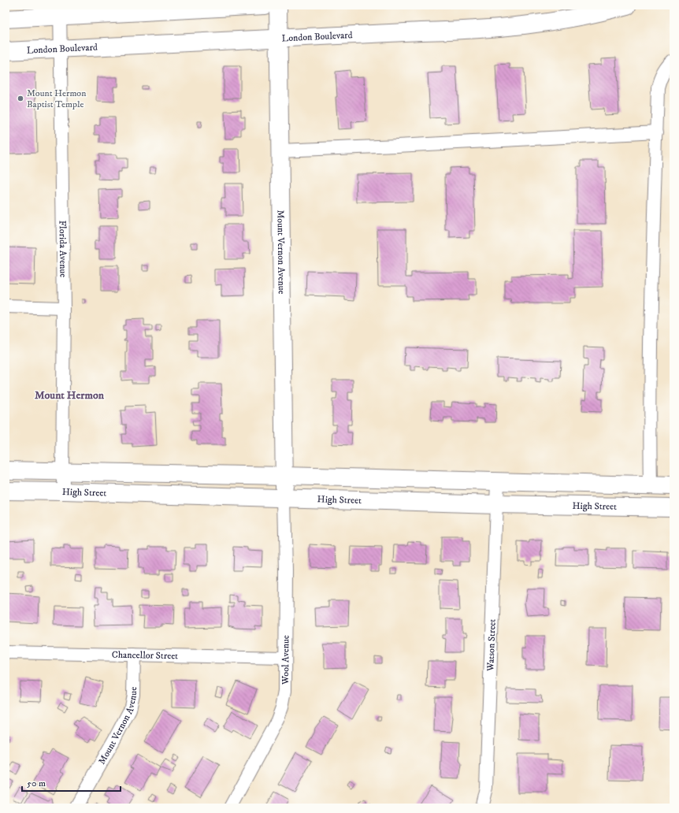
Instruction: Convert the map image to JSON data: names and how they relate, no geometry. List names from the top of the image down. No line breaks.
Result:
{"streets":{"main road":["London Boulevard","Mount Vernon Avenue","High Street"],"street":["Florida Avenue","Watson Street","Chancellor Street","Wool Avenue"]},"crossings":[["London Boulevard","Florida Avenue"],["London Boulevard","Mount Vernon Avenue"],["Florida Avenue","High Street"],["Mount Vernon Avenue","High Street"],["Mount Vernon Avenue","Chancellor Street"],["Mount Vernon Avenue","Wool Avenue"],["High Street","Watson Street"],["High Street","Wool Avenue"],["Chancellor Street","Wool Avenue"]],"districts":["Mount Hermon"],"places":["Mount Hermon Baptist Temple"],"scale_bar":"50 m"}
